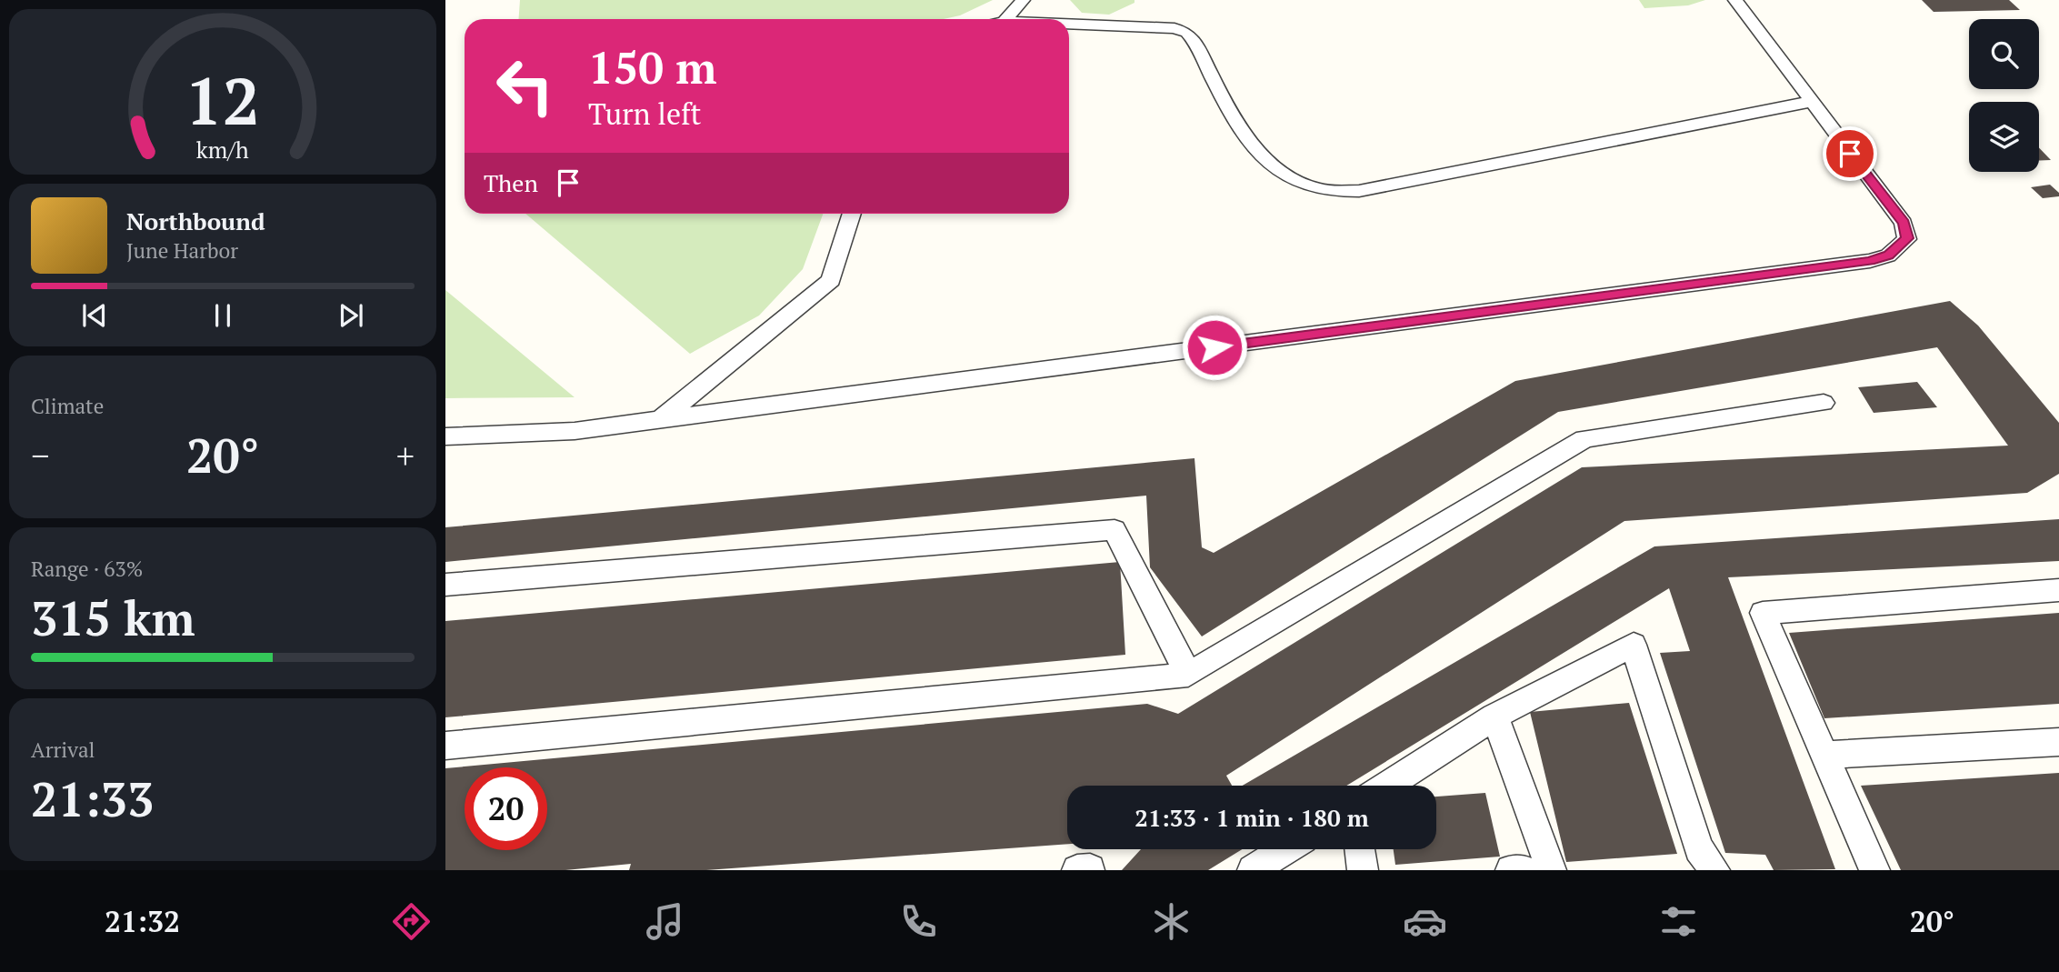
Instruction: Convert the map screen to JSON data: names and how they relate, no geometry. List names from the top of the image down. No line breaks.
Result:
{"page":{"turn":["150 m","Turn left"],"then":"Then","song":["Northbound","June Harbor"],"tile":["Climate",["Range · 63%","315 km"],["Arrival","21:33"]],"heat":["−","20°","+"],"limit":"20","trip":"21:33 · 1 min · 180 m","tabs":["21:32","20°"],"gauge":["12","km/h"]}}
